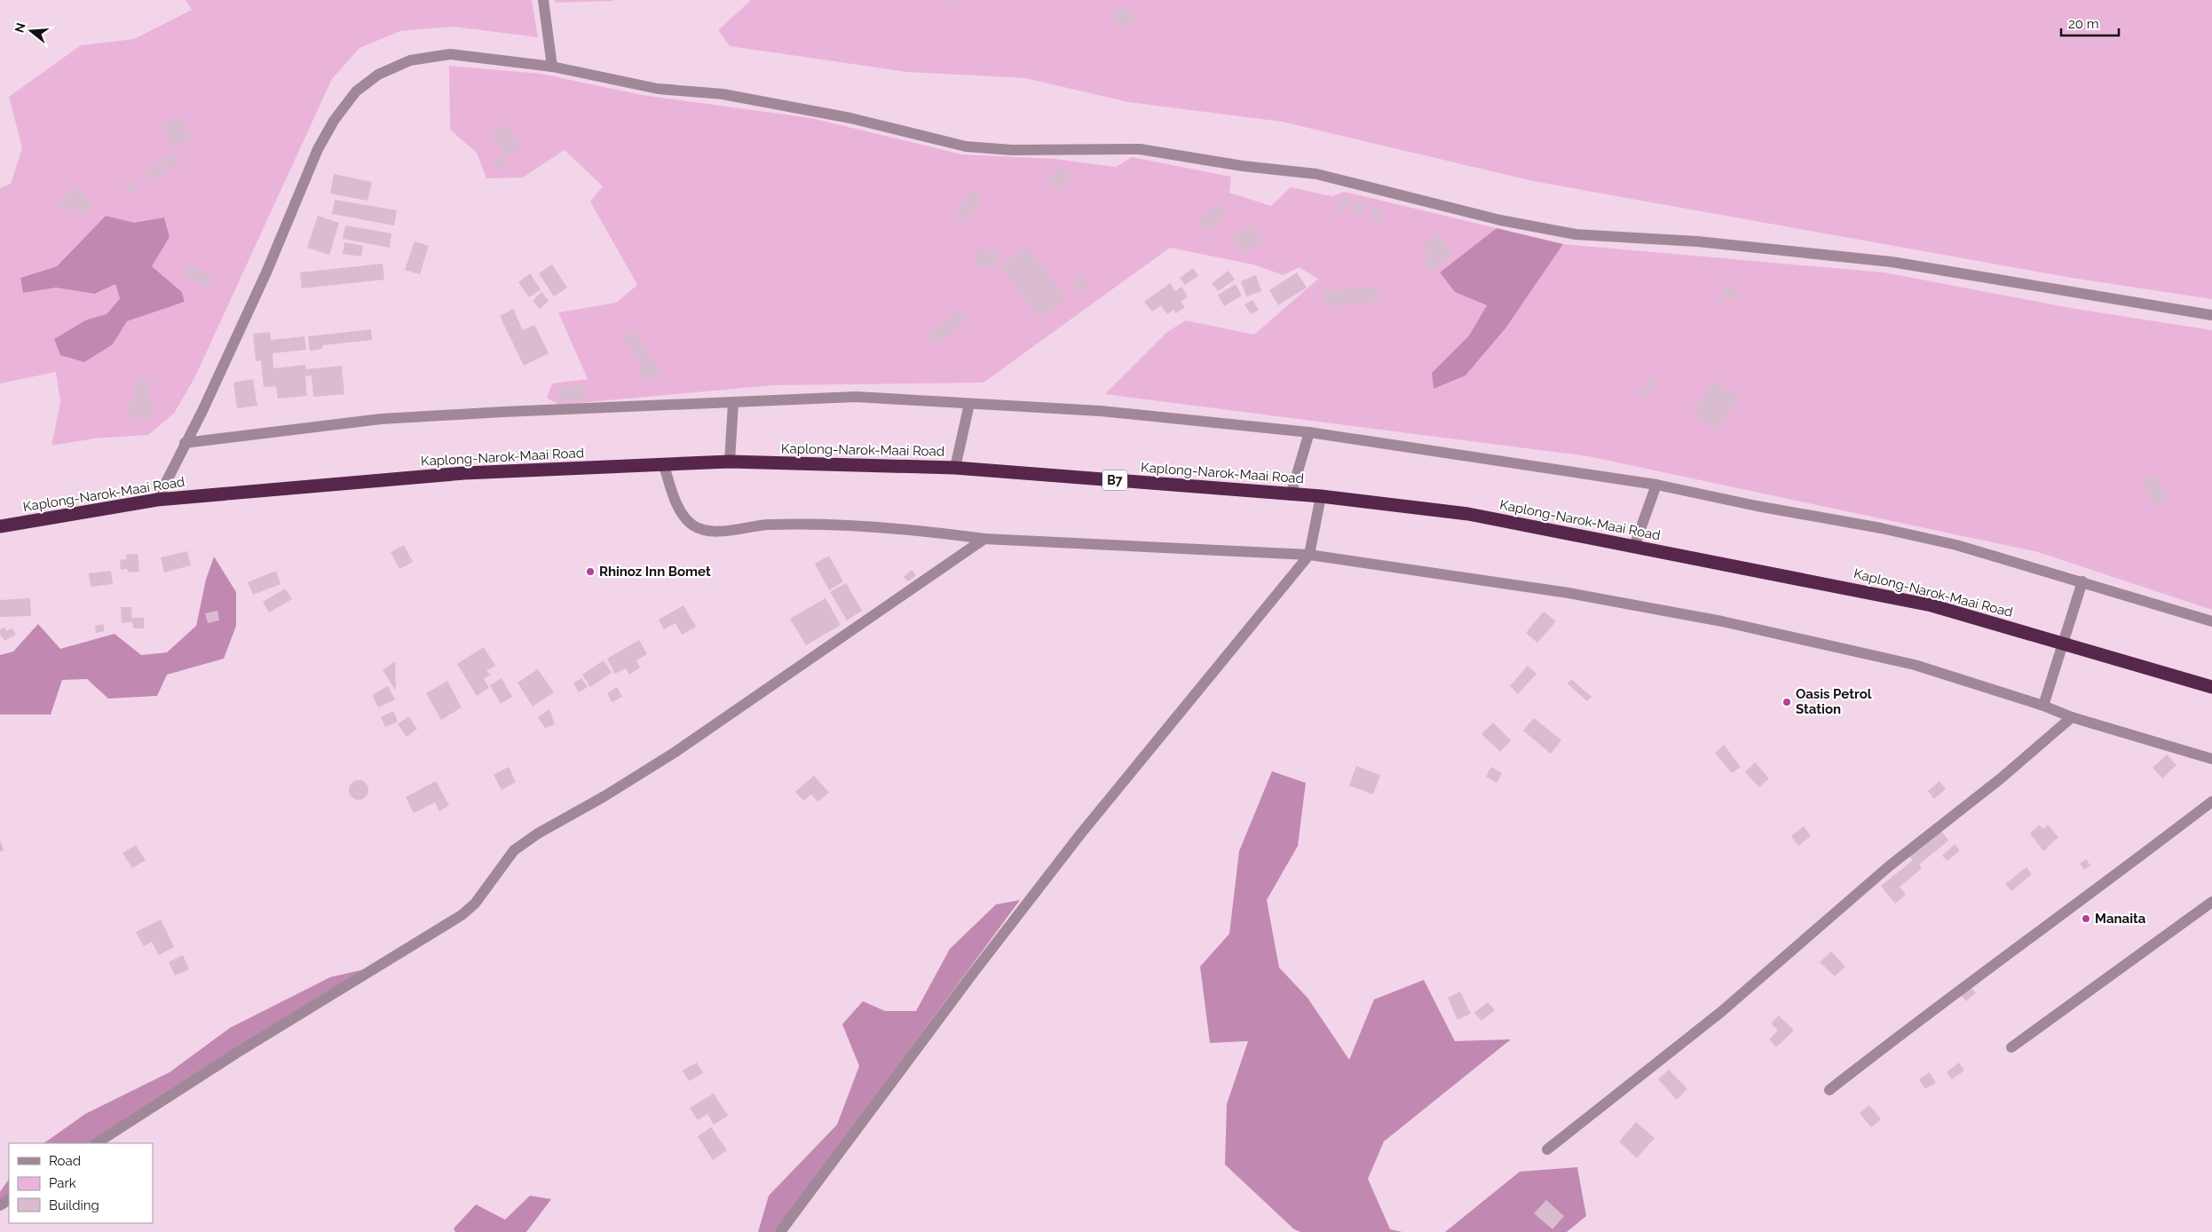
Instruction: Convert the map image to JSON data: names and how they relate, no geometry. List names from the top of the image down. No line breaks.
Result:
{"streets":{"highway":["Kaplong-Narok-Maai Road","B7"]},"places":["Rhinoz Inn Bomet","Oasis Petrol Station","Manaita"],"legend":["Road","Park","Building"],"scale_bar":"20 m","north":"left"}
